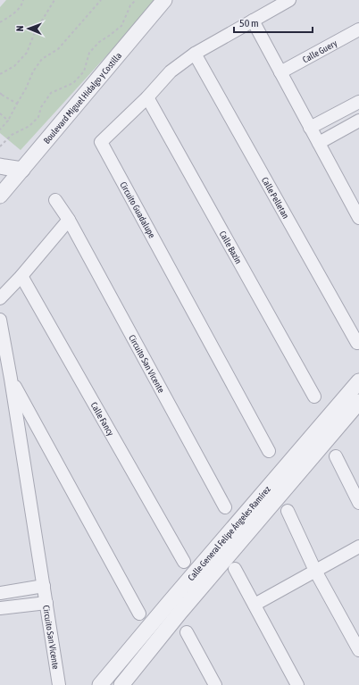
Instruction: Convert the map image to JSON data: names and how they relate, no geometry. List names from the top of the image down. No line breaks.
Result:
{"streets":{"street":["Calle Guery","Boulevard Miguel Hidalgo y Costilla","Calle Pelletan","Circuito Guadalupe","Calle Bazin","Circuito San Vicente","Calle Fancy","Calle General Felipe Ángeles Ramírez"]},"crossings":[["Calle Pelletan","Circuito Guadalupe"],["Circuito Guadalupe","Calle Bazin"]],"scale_bar":"50 m","north":"left"}
